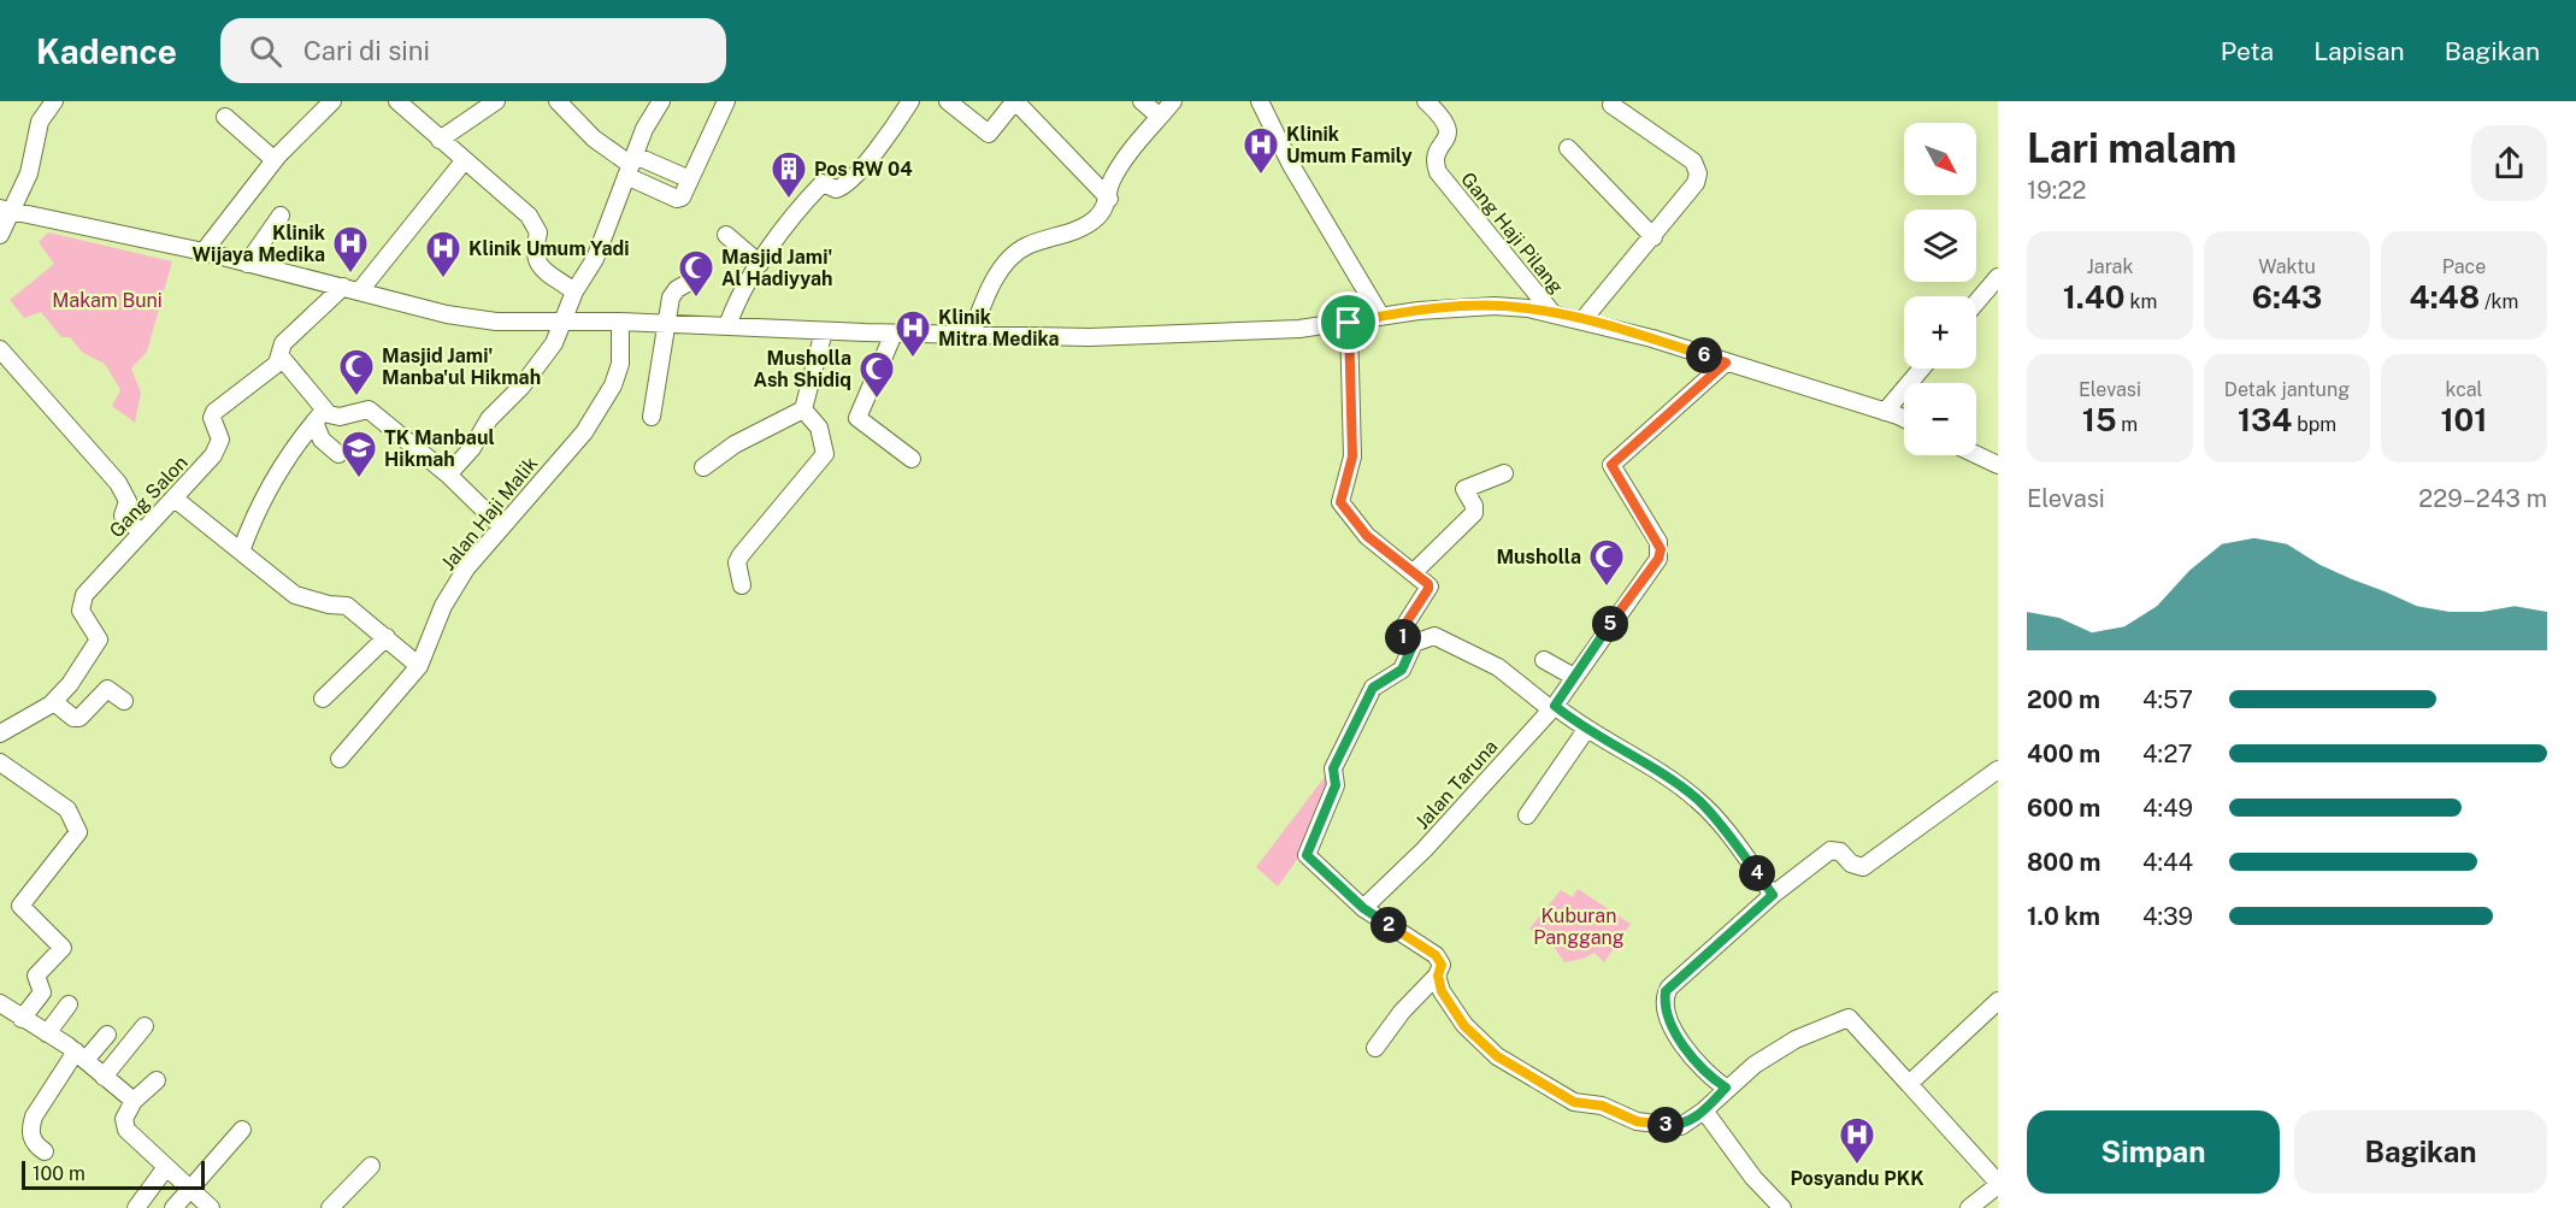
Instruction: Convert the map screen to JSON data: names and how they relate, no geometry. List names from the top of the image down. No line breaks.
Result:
{"streets":{"street":["Gang Haji Pilang","Gang Salon","Jalan Haji Malik","Jalan Taruna"]},"parks":["Makam Buni","Kuburan Panggang"],"places":{"hospital":["Klinik Umum Family","Klinik Wijaya Medika","Klinik Umum Yadi","Klinik Mitra Medika","Posyandu PKK"],"building":["Pos RW 04"],"mosque":["Masjid Jami' Al Hadiyyah","Masjid Jami' Manba'ul Hikmah","Musholla Ash Shidiq","Musholla"],"school or university":["TK Manbaul Hikmah"]},"scale_bar":"100 m","north":"bottom right","page":{"header":"Kadence","search":"Cari di sini","nav":["Peta","Lapisan","Bagikan"],"heading":["Lari malam","19:22"],"map_buttons":["+","−"],"stats":[["Jarak","1.40 km"],["Waktu","6:43"],["Pace","4:48 /km"],["Elevasi","15 m"],["Detak jantung","134 bpm"],["kcal","101"]],"pins":["6","5","1","4","2","3"],"chart":["Elevasi","229–243 m"],"list":[{"name":"200 m","note":"4:57"},{"name":"400 m","note":"4:27"},{"name":"600 m","note":"4:49"},{"name":"800 m","note":"4:44"},{"name":"1.0 km","note":"4:39"}],"buttons":["Simpan","Bagikan"],"scale":"100 m"}}
